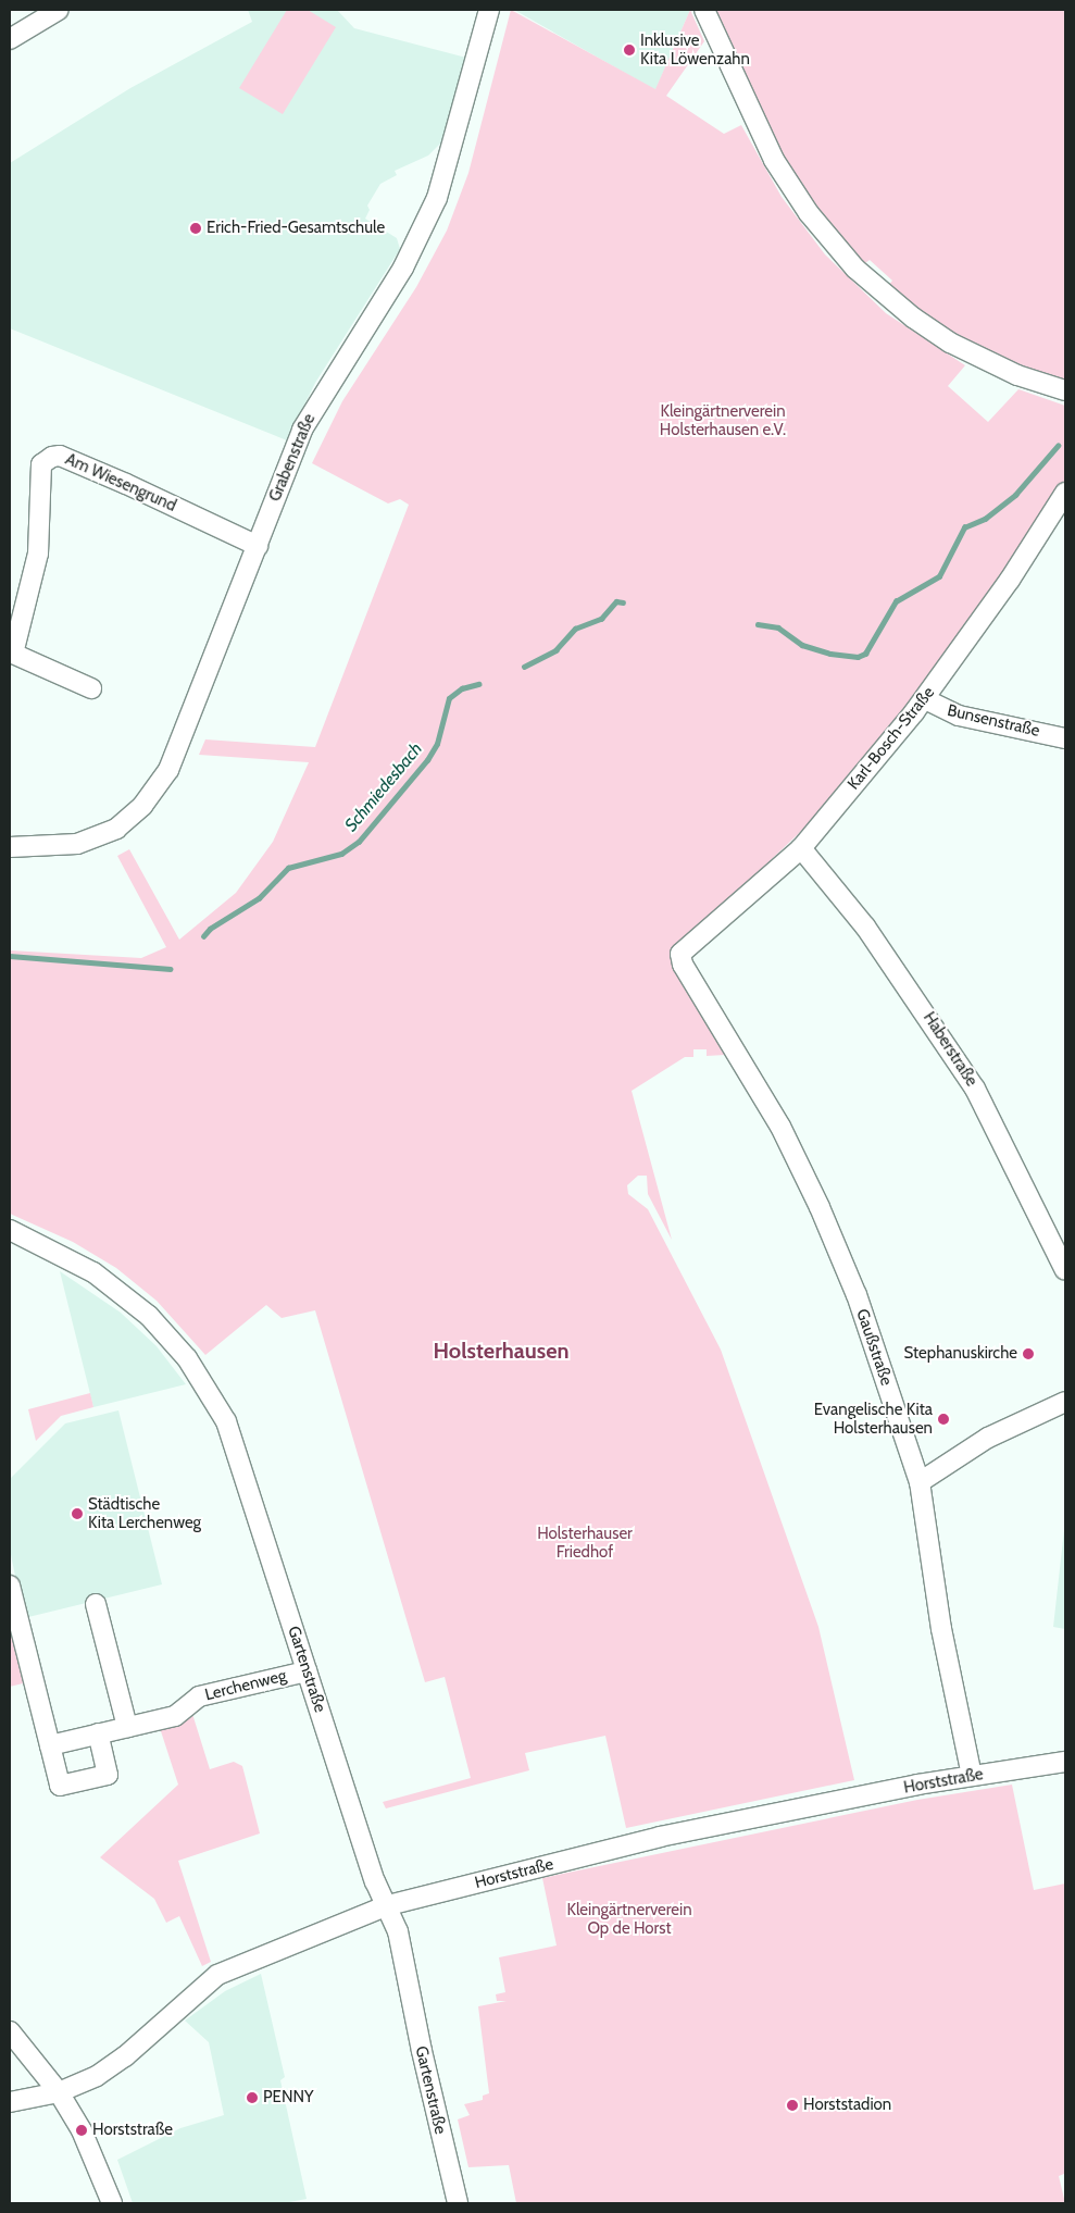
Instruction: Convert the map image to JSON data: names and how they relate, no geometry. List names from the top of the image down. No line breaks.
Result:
{"streets":{"street":["Grabenstraße","Am Wiesengrund","Bunsenstraße","Karl-Bosch-Straße","Haberstraße","Gaußstraße","Gartenstraße","Lerchenweg","Horststraße"]},"crossings":[["Grabenstraße","Am Wiesengrund"],["Bunsenstraße","Karl-Bosch-Straße"],["Karl-Bosch-Straße","Haberstraße"],["Karl-Bosch-Straße","Gaußstraße"],["Gaußstraße","Horststraße"],["Gartenstraße","Lerchenweg"],["Gartenstraße","Horststraße"]],"districts":["Holsterhausen"],"water":["Schmiedesbach"],"parks":["Kleingärtnerverein Holsterhausen e.V.","Holsterhauser Friedhof","Kleingärtnerverein Op de Horst"],"places":["Inklusive Kita Löwenzahn","Erich-Fried-Gesamtschule","Stephanuskirche","Evangelische Kita Holsterhausen","Städtische Kita Lerchenweg","PENNY","Horststadion","Horststraße"]}
